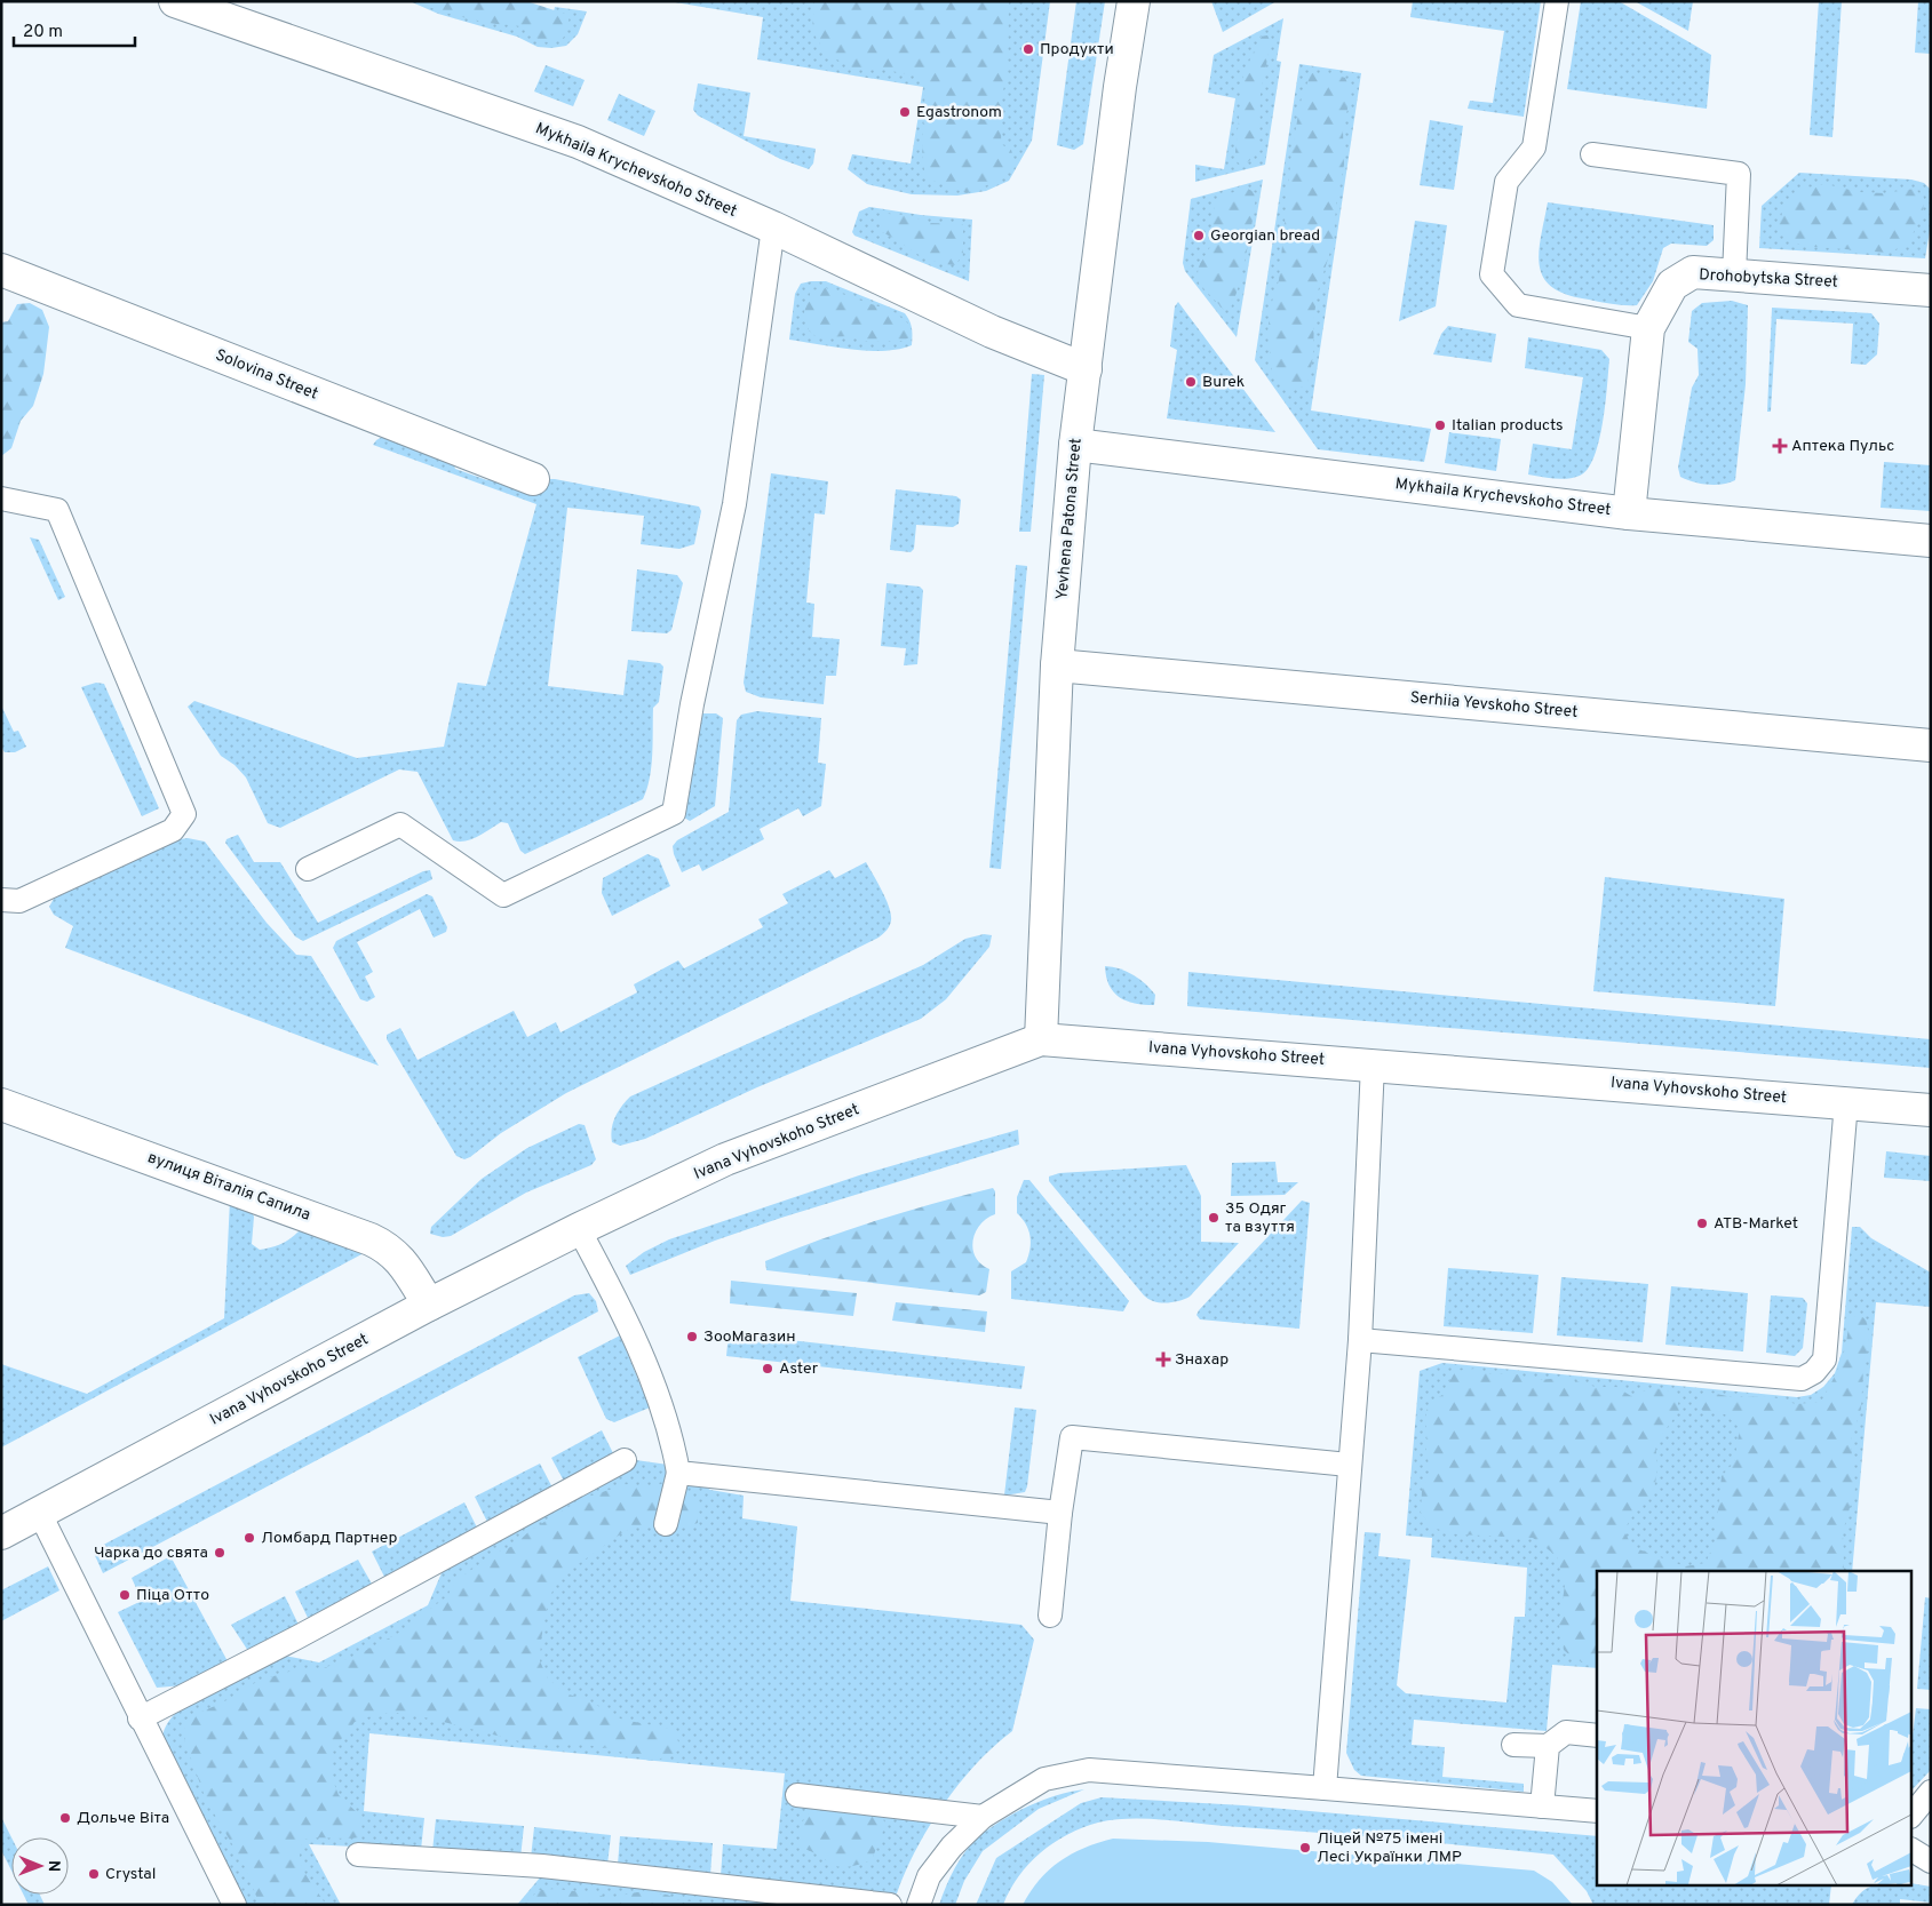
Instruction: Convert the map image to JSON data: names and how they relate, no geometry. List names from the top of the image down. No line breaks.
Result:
{"streets":{"street":["Mykhaila Krychevskoho Street","Drohobytska Street","Solovina Street","Yevhena Patona Street","Serhiia Yevskoho Street","Ivana Vyhovskoho Street","вулиця Віталія Сапила"]},"crossings":[["Mykhaila Krychevskoho Street","Drohobytska Street"],["Mykhaila Krychevskoho Street","Yevhena Patona Street"],["Yevhena Patona Street","Serhiia Yevskoho Street"],["Yevhena Patona Street","Ivana Vyhovskoho Street"],["Ivana Vyhovskoho Street","вулиця Віталія Сапила"]],"places":{"other":["Продукти","Egastronom","Georgian bread","Burek","Italian products","35 Одяг та взуття","ATB-Market","ЗооМагазин","Aster","Ломбард Партнер","Чарка до свята","Піца Отто","Дольче Віта","Ліцей №75 імені Лесі Українки ЛМР","Crystal"],"health":["Аптека Пульс","Знахар"]},"scale_bar":"20 m","north":"right"}
